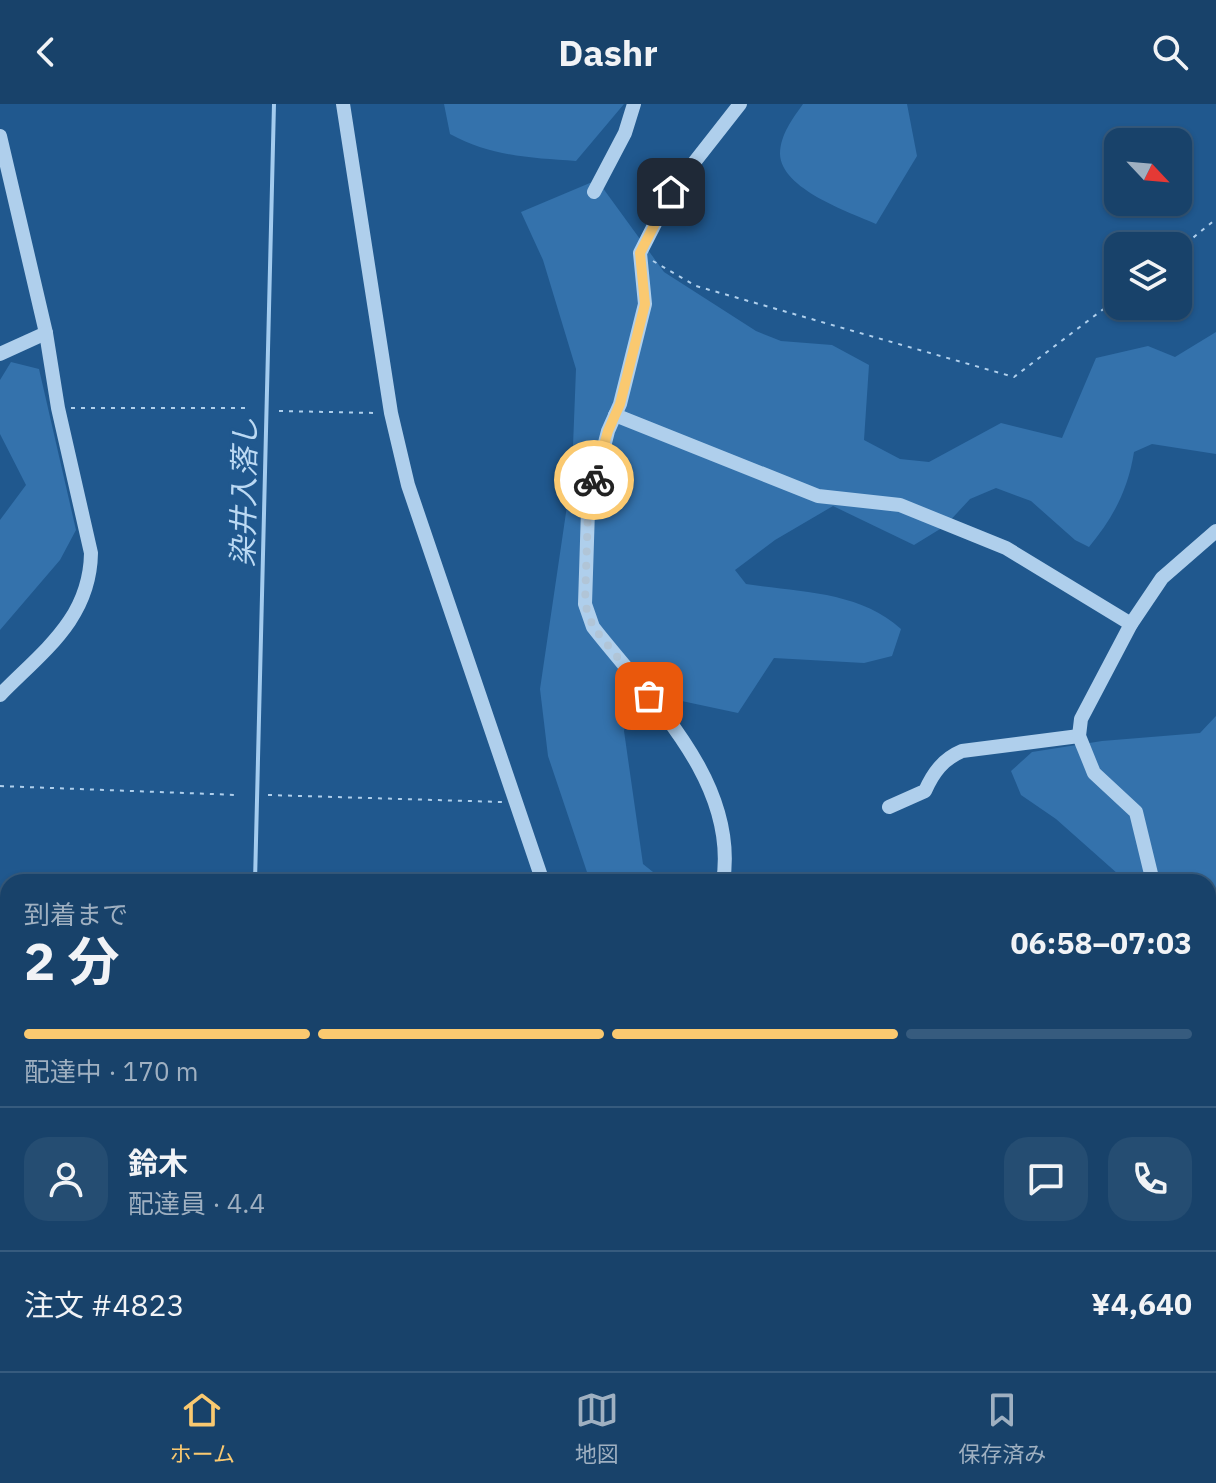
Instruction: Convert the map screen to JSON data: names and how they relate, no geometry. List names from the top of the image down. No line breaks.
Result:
{"water":["染井入落し"],"north":"bottom right","page":{"header":"Dashr","heading":["2 分","到着まで","06:58–07:03"],"panel":["鈴木","配達員 · 4.4","注文 #4823","¥4,640"],"bar":"配達中 · 170 m","tabs":["ホーム","地図","保存済み"]}}
